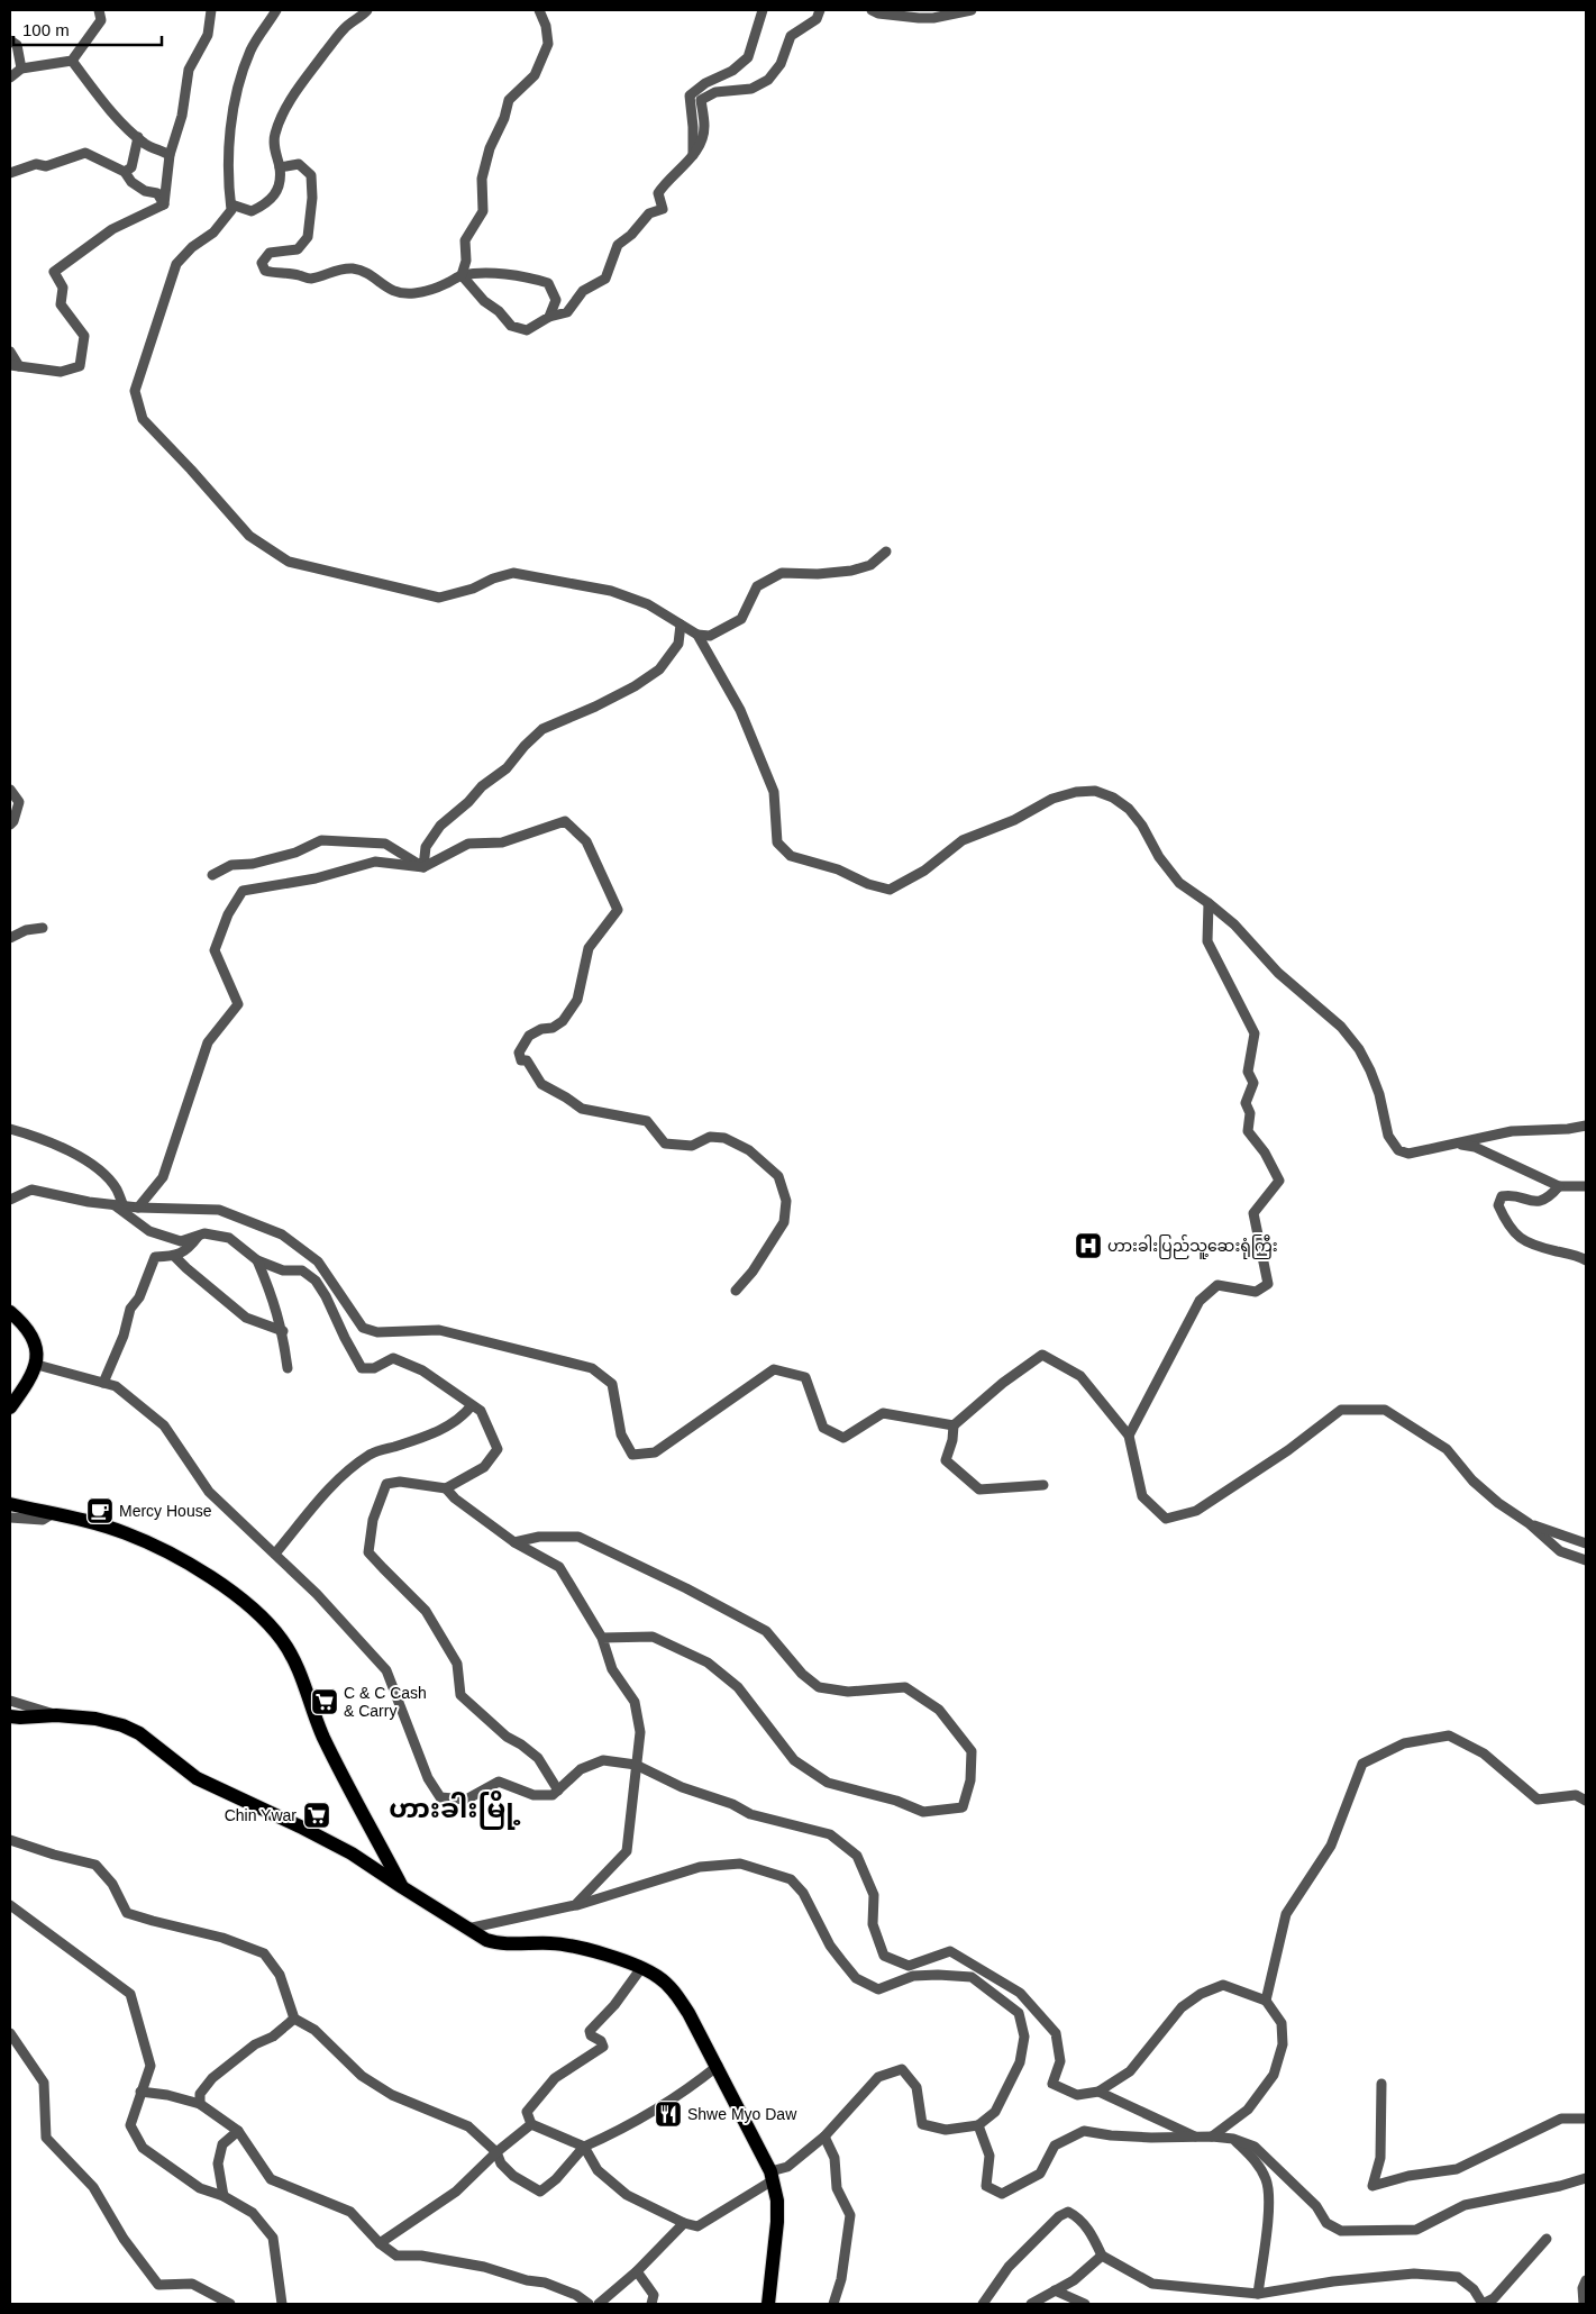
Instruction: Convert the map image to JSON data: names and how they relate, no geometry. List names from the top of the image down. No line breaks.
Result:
{"districts":["ဟားခါးမြို့"],"places":{"hospital":["ဟားခါးပြည်သူ့ဆေးရုံကြီး"],"cafe":["Mercy House"],"supermarket":["C & C Cash & Carry","Chin Ywar"],"restaurant":["Shwe Myo Daw"]},"scale_bar":"100 m"}
